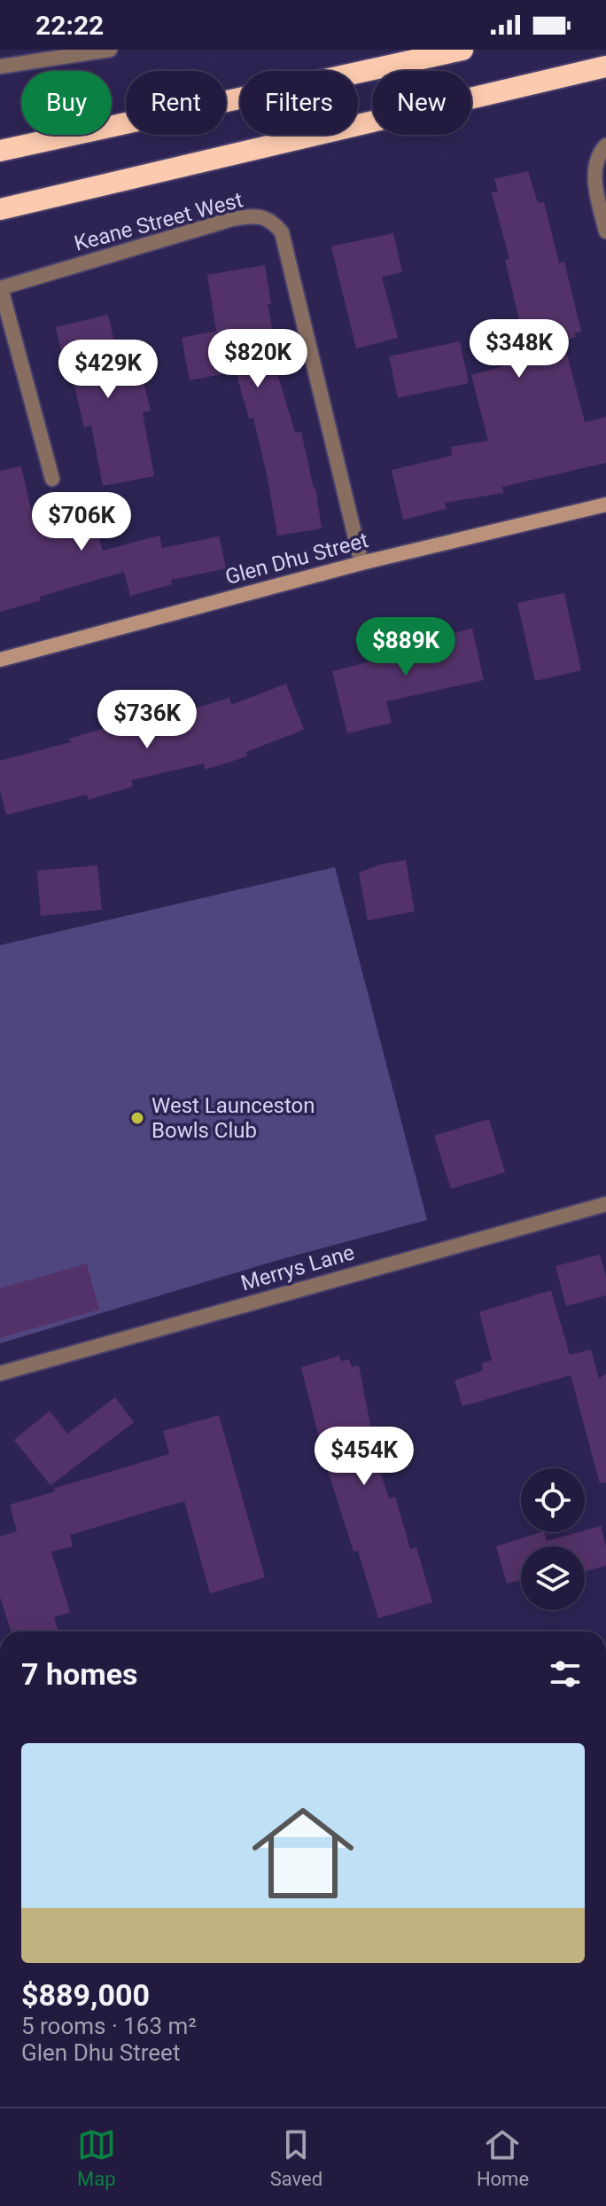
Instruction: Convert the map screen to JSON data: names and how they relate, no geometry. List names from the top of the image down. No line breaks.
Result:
{"streets":{"street":["Keane Street West","Glen Dhu Street","Merrys Lane"]},"crossings":[["Keane Street West","Glen Dhu Street"]],"places":["West Launceston Bowls Club"],"page":{"status":"22:22","chip":["Buy","Rent","Filters","New"],"price":["$348K","$820K","$429K","$706K","$889K","$736K","$454K"],"heading":"7 homes","list":[{"name":"$889,000","note":"5 rooms · 163 m² · Glen Dhu Street"}],"tabs":["Map","Saved","Home"]}}
